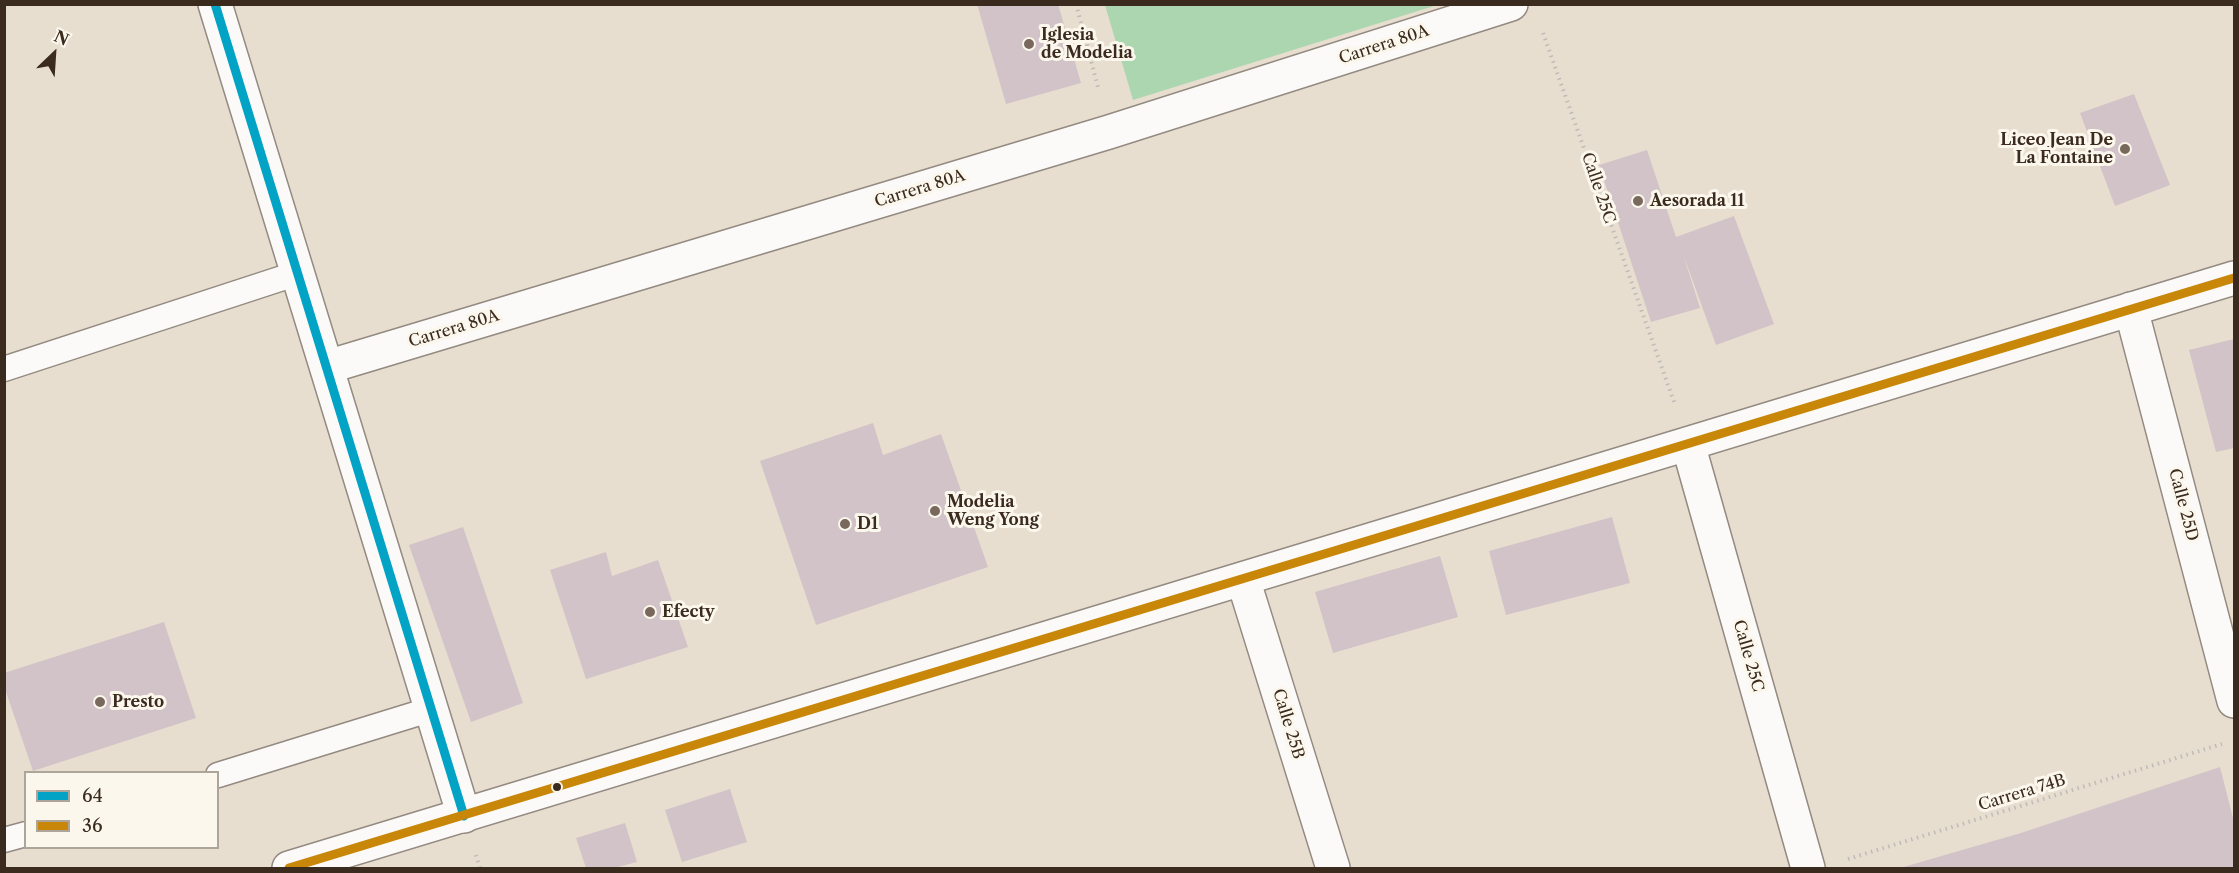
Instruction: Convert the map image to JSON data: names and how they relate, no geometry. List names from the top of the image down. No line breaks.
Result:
{"streets":{"street":["Carrera 80A","Calle 25C","Calle 25D","Calle 25B"],"path":["Carrera 74B"]},"crossings":[["Calle 25C","Carrera 74B"]],"places":["Iglesia de Modelia","Liceo Jean De La Fontaine","Aesorada 11","Modelia Weng Yong","D1","Efecty","Presto"],"lines":["transit line 64","transit line 36"],"legend":["64","36"],"north":"top right"}
